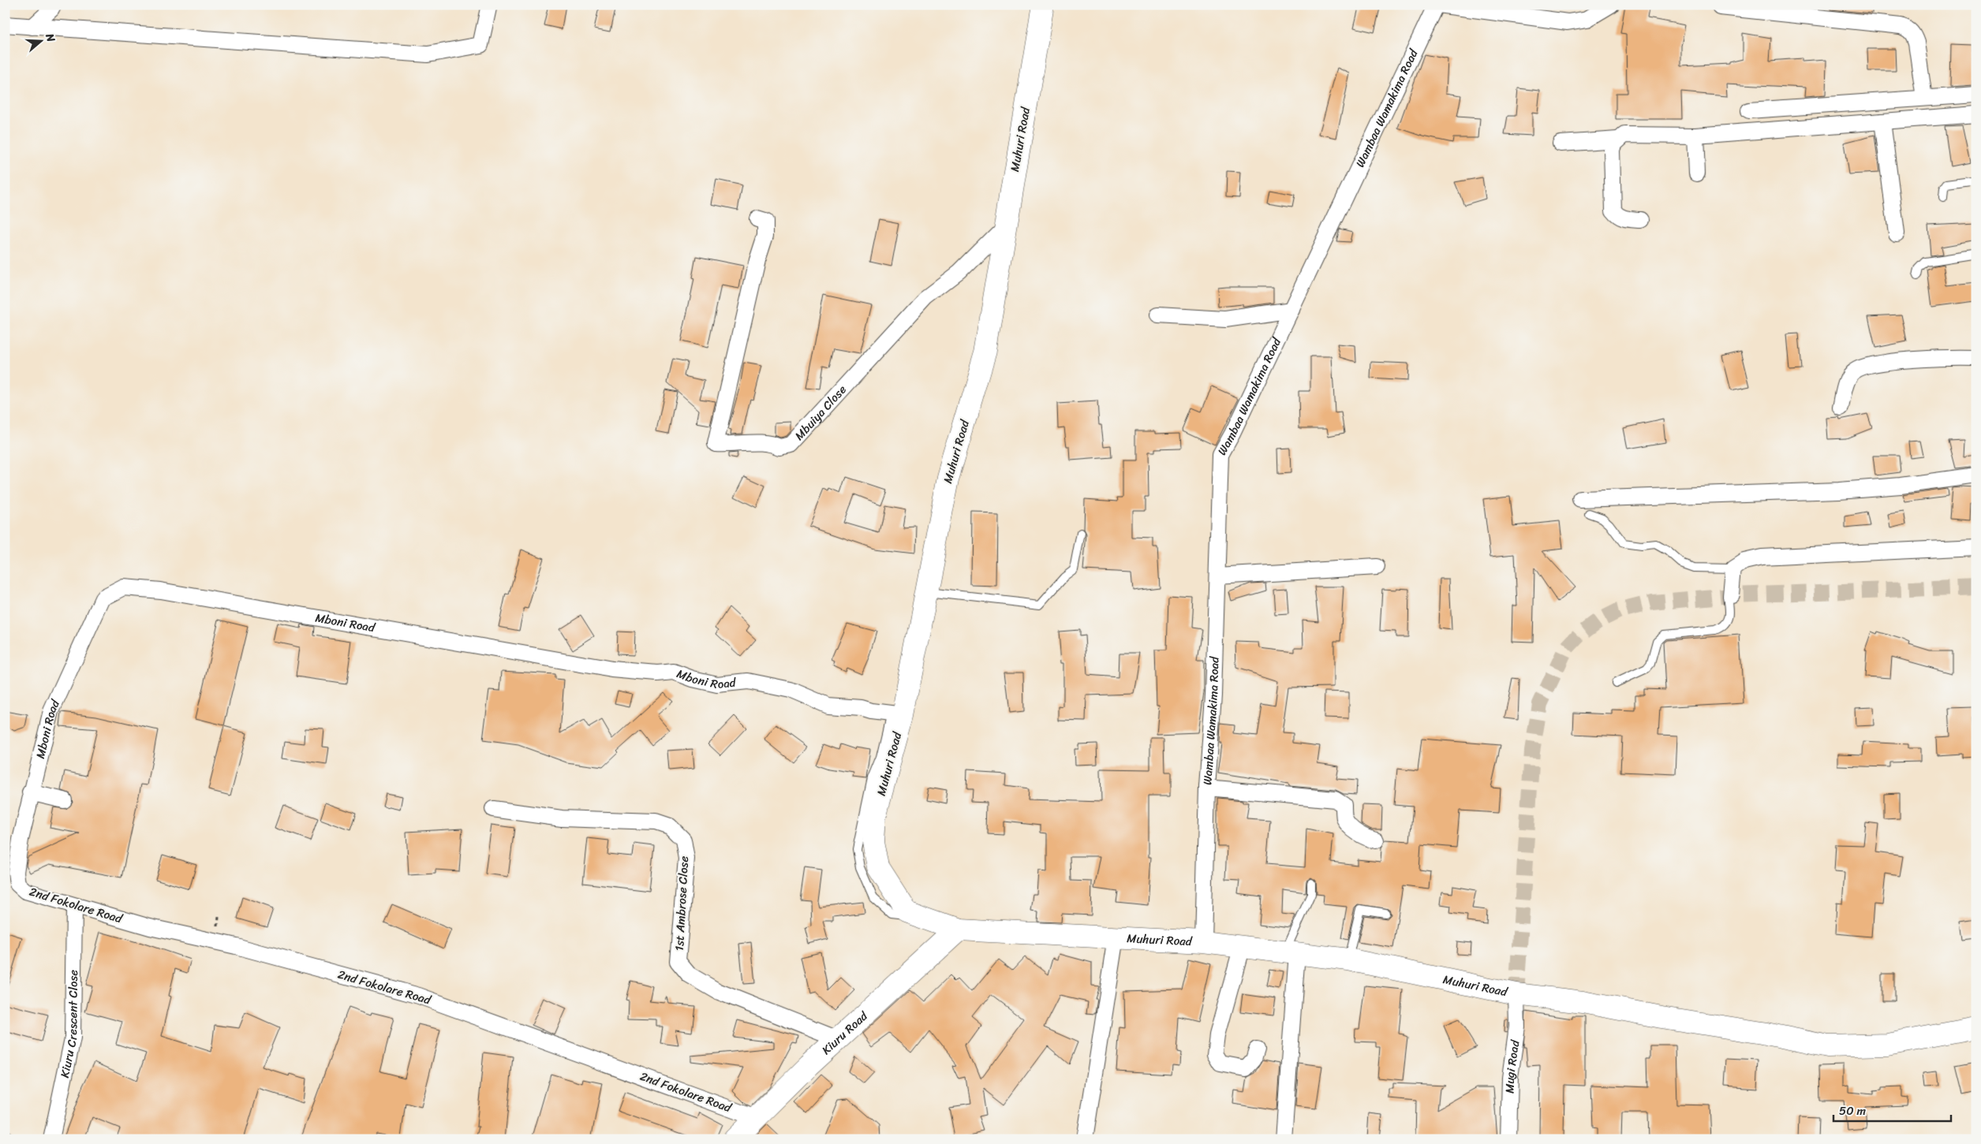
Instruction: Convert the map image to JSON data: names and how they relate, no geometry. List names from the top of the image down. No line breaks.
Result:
{"streets":{"main road":["Muhuri Road","Kiuru Road"],"street":["Wambaa Wamakima Road","Mbuiya Close","Mboni Road","1st Ambrose Close","2nd Fokolare Road","Kiuru Crescent Close","Mugi Road"]},"crossings":[["Wambaa Wamakima Road","Muhuri Road"],["Muhuri Road","Mbuiya Close"],["Muhuri Road","Mboni Road"],["Muhuri Road","Kiuru Road"],["Muhuri Road","Mugi Road"],["Mboni Road","2nd Fokolare Road"],["1st Ambrose Close","Kiuru Road"],["2nd Fokolare Road","Kiuru Crescent Close"],["2nd Fokolare Road","Kiuru Road"]],"scale_bar":"50 m","north":"right"}
